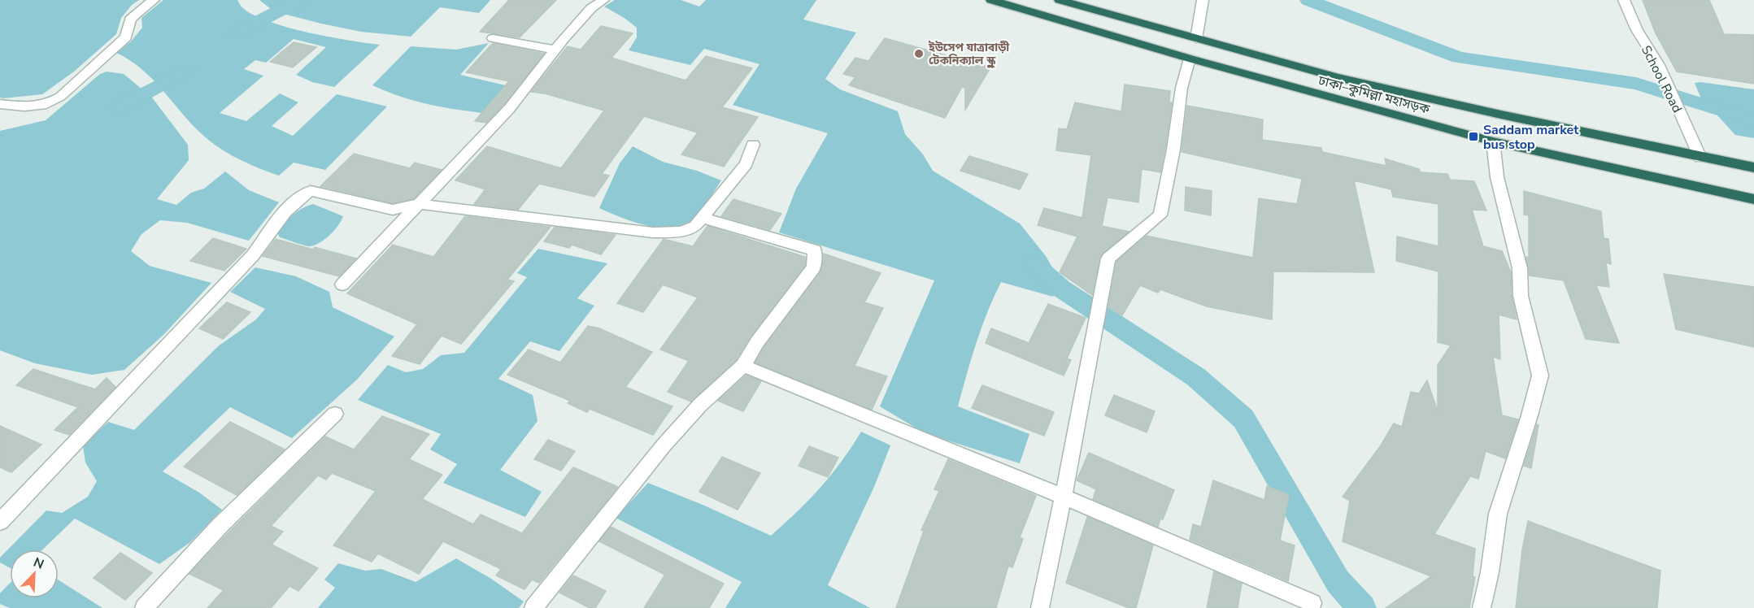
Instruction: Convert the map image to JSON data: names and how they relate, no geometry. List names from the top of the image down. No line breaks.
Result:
{"streets":{"highway":["ঢাকা–কুমিল্লা মহাসড়ক"],"street":["School Road"]},"crossings":[["School Road","ঢাকা–কুমিল্লা মহাসড়ক"]],"places":{"other":["ইউসেপ যাত্রাবাড়ী টেকনিক্যাল স্কুল"],"transit":["Saddam market bus stop"]},"north":"top right"}
